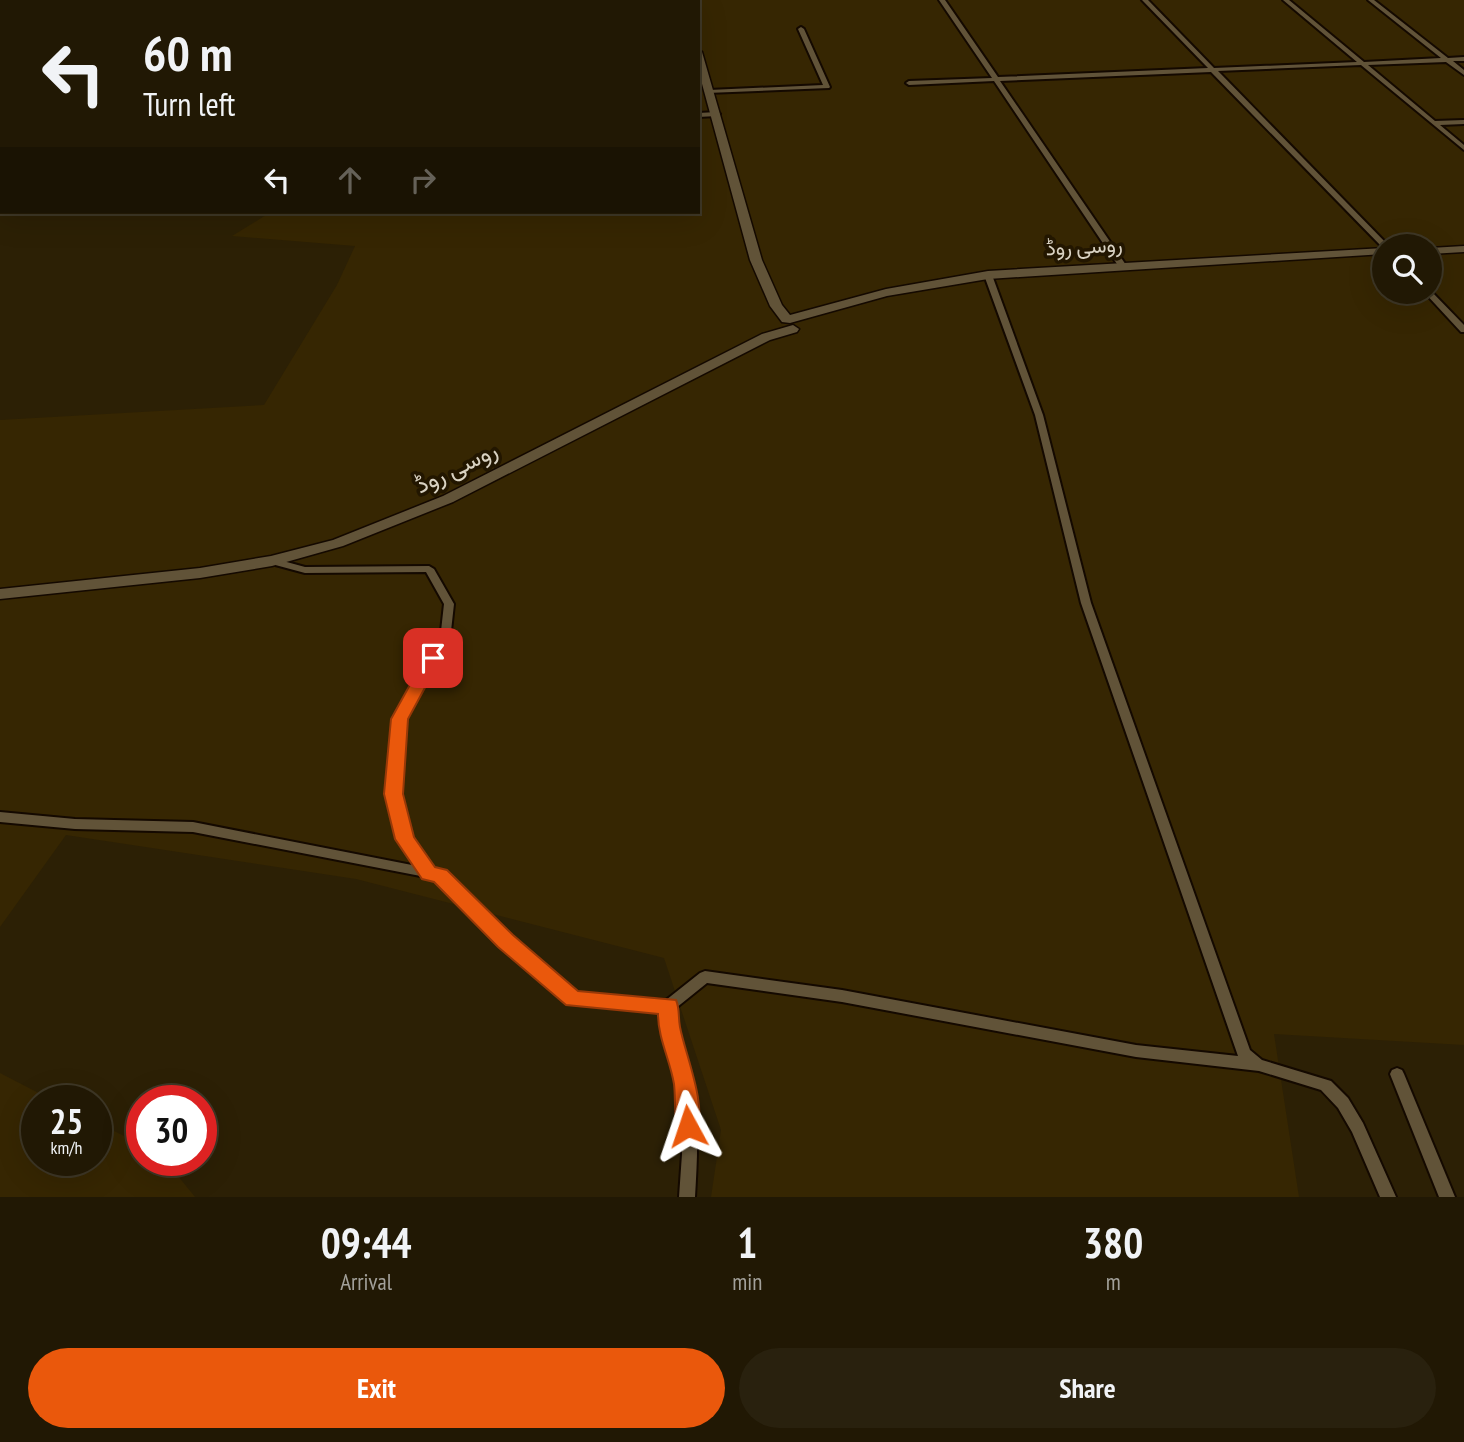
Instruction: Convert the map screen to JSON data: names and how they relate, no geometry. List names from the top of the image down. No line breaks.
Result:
{"streets":{"main road":["روسی روڈ"]},"page":{"turn":["60 m","Turn left"],"speed":"25 km/h","limit":"30","eta":["09:44","Arrival","1","min","380","m"],"buttons":["Exit","Share"]}}
